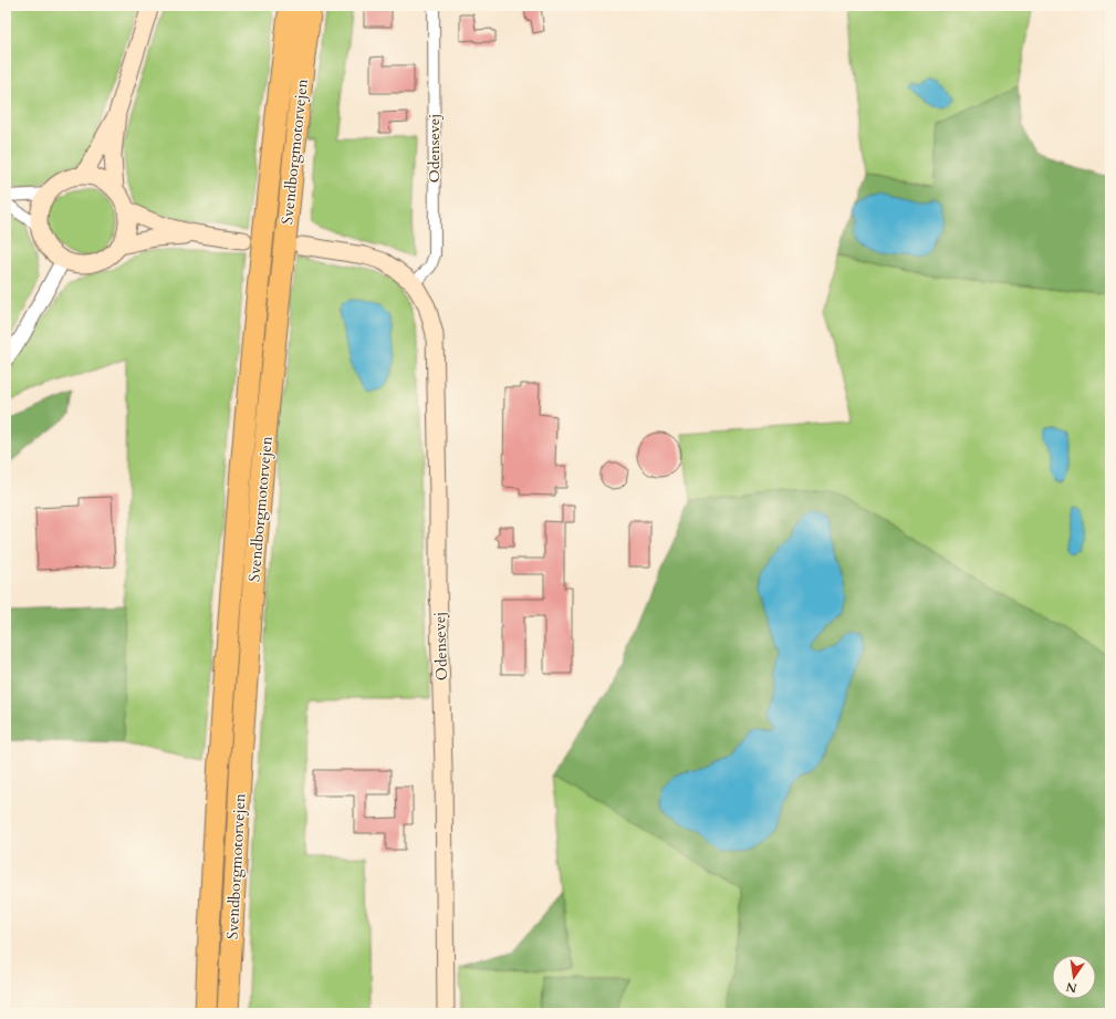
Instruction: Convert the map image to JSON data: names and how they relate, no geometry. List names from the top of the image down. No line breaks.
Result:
{"streets":{"highway":["Svendborgmotorvejen"],"main road":["Odensevej"]},"north":"bottom"}
